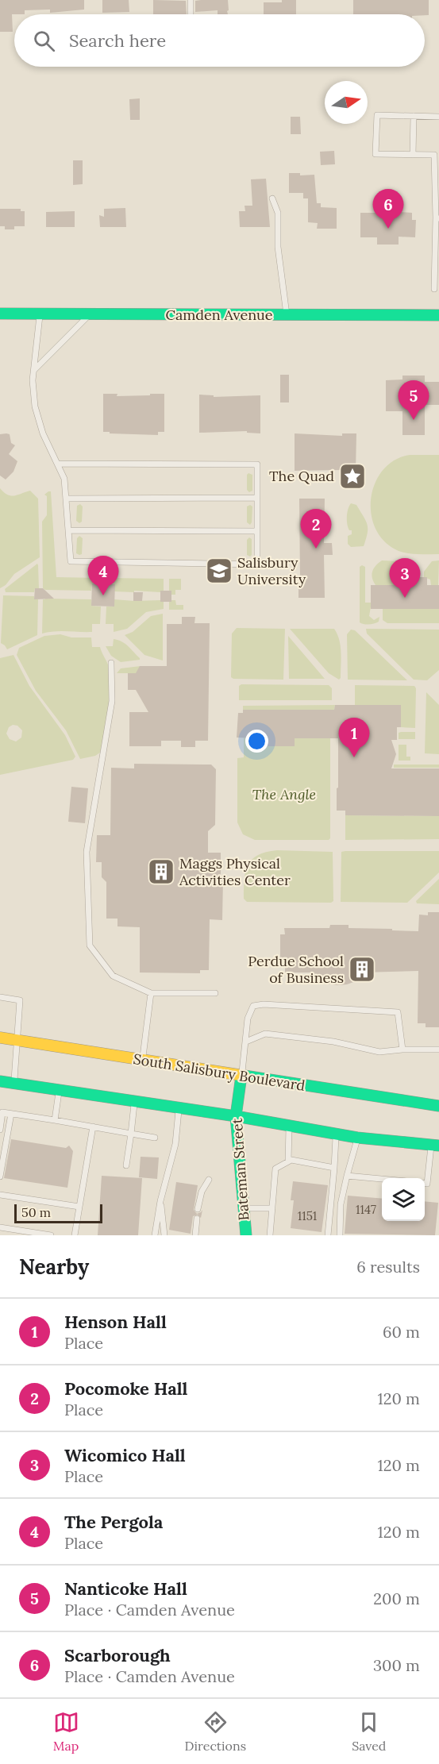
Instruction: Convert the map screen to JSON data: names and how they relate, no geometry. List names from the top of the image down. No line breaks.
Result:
{"streets":{"main road":["Camden Avenue","South Salisbury Boulevard","Bateman Street"]},"crossings":[["South Salisbury Boulevard","Bateman Street"]],"parks":["The Angle"],"places":{"place":["The Quad"],"school or university":["Salisbury University"],"building":["Maggs Physical Activities Center","Perdue School of Business"]},"house_numbers":["1147","1151"],"scale_bar":"50 m","north":"right","page":{"search":"Search here","pins":["6","5","2","4","3","1"],"scale":"50 m","heading":["Nearby","6 results"],"list":[{"mark":"1","name":"Henson Hall","note":"Place","value":"60 m"},{"mark":"2","name":"Pocomoke Hall","note":"Place","value":"120 m"},{"mark":"3","name":"Wicomico Hall","note":"Place","value":"120 m"},{"mark":"4","name":"The Pergola","note":"Place","value":"120 m"},{"mark":"5","name":"Nanticoke Hall","note":"Place · Camden Avenue","value":"200 m"},{"mark":"6","name":"Scarborough","note":"Place · Camden Avenue","value":"300 m"}],"nav":["Map","Directions","Saved"]}}
